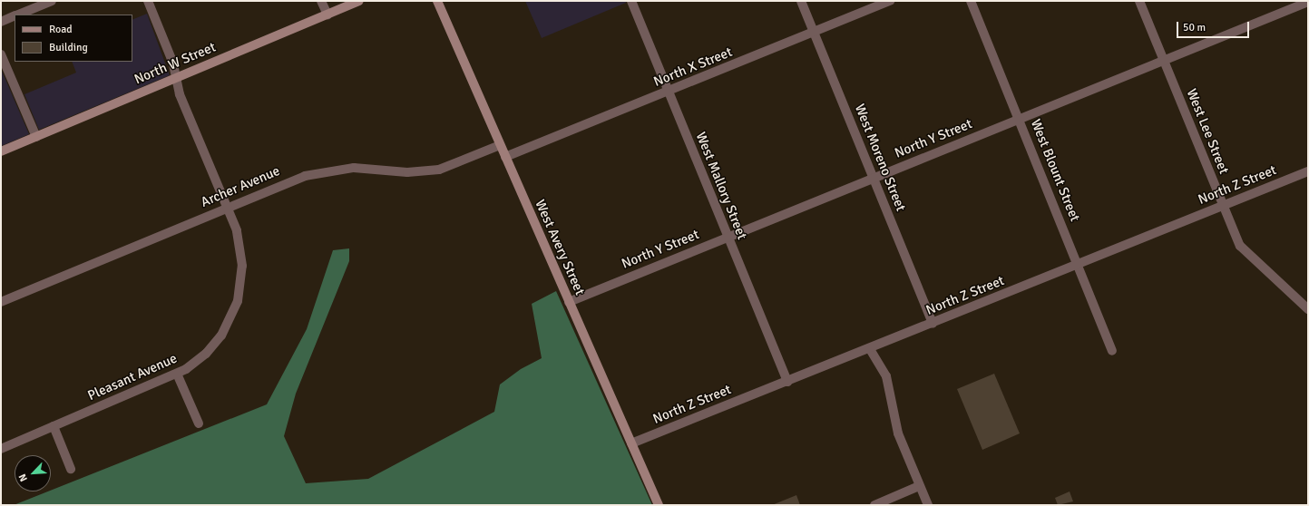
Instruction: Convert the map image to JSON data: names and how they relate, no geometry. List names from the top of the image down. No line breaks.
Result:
{"streets":{"street":["North W Street","North X Street","West Lee Street","North Y Street","West Moreno Street","West Blount Street","North Z Street","West Mallory Street","Archer Avenue","West Avery Street","Pleasant Avenue"]},"crossings":[["North W Street","Pleasant Avenue"],["North X Street","West Moreno Street"],["North X Street","West Mallory Street"],["North X Street","West Avery Street"],["West Lee Street","North Y Street"],["West Lee Street","North Z Street"],["North Y Street","West Moreno Street"],["North Y Street","West Blount Street"],["North Y Street","West Mallory Street"],["North Y Street","West Avery Street"],["West Moreno Street","North Z Street"],["West Blount Street","North Z Street"],["North Z Street","West Mallory Street"],["North Z Street","West Avery Street"],["Archer Avenue","West Avery Street"],["Archer Avenue","Pleasant Avenue"]],"legend":["Road","Building"],"scale_bar":"50 m","north":"bottom left"}
